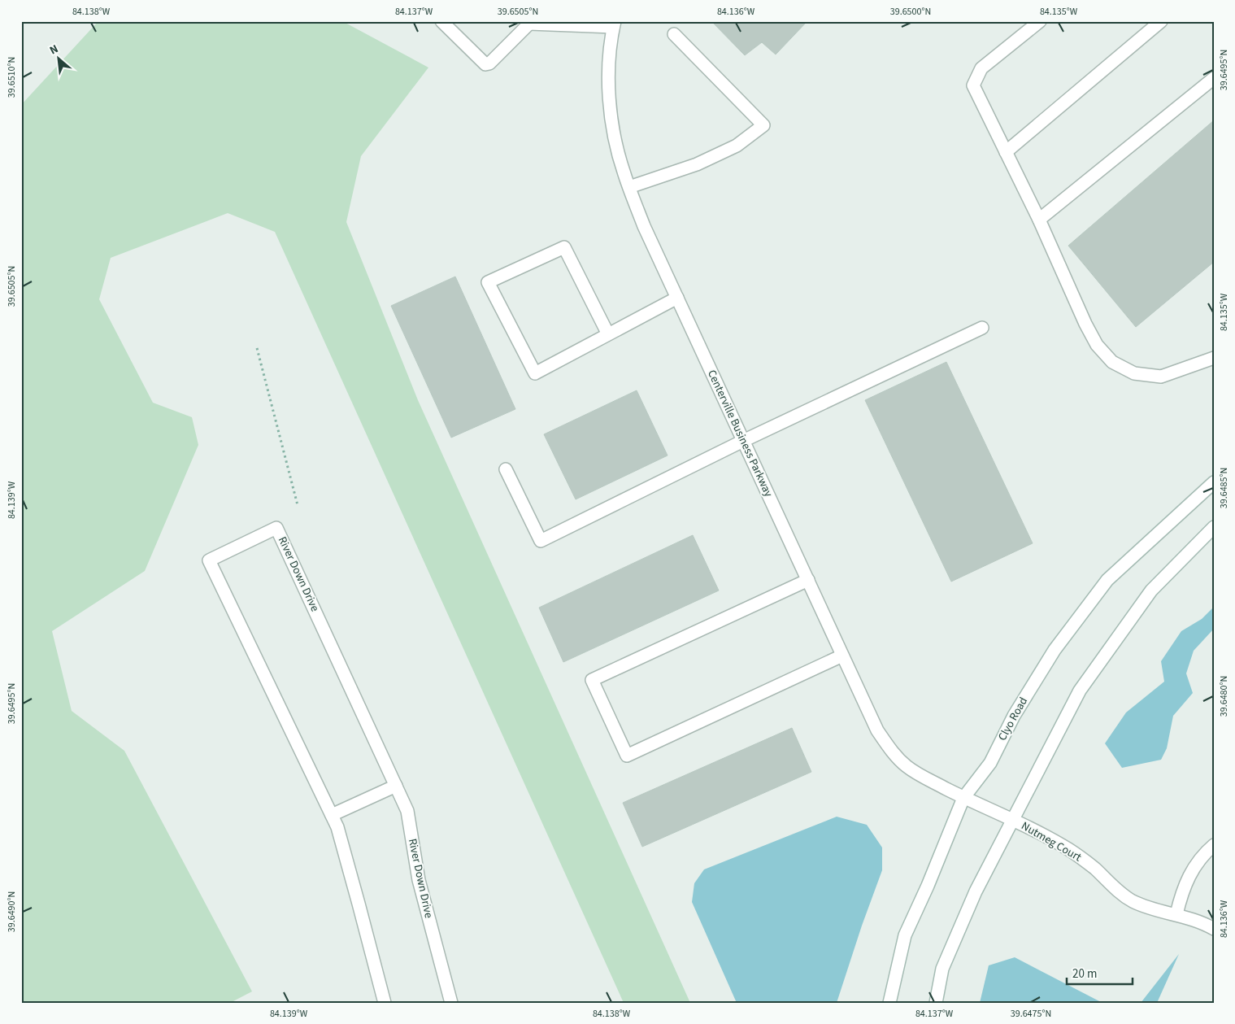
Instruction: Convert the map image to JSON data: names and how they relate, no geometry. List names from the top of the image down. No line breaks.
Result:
{"streets":{"street":["Centerville Business Parkway","River Down Drive","Clyo Road","Nutmeg Court"]},"crossings":[["Centerville Business Parkway","Clyo Road"],["Centerville Business Parkway","Nutmeg Court"],["Clyo Road","Nutmeg Court"]],"scale_bar":"20 m","north":"top left","coordinates":["84.138°W","84.137°W","39.6505°N","84.136°W","39.6500°N","84.135°W","39.6495°N","39.6510°N","39.6485°N","84.139°W","39.6480°N","39.6490°N","39.6475°N"]}
